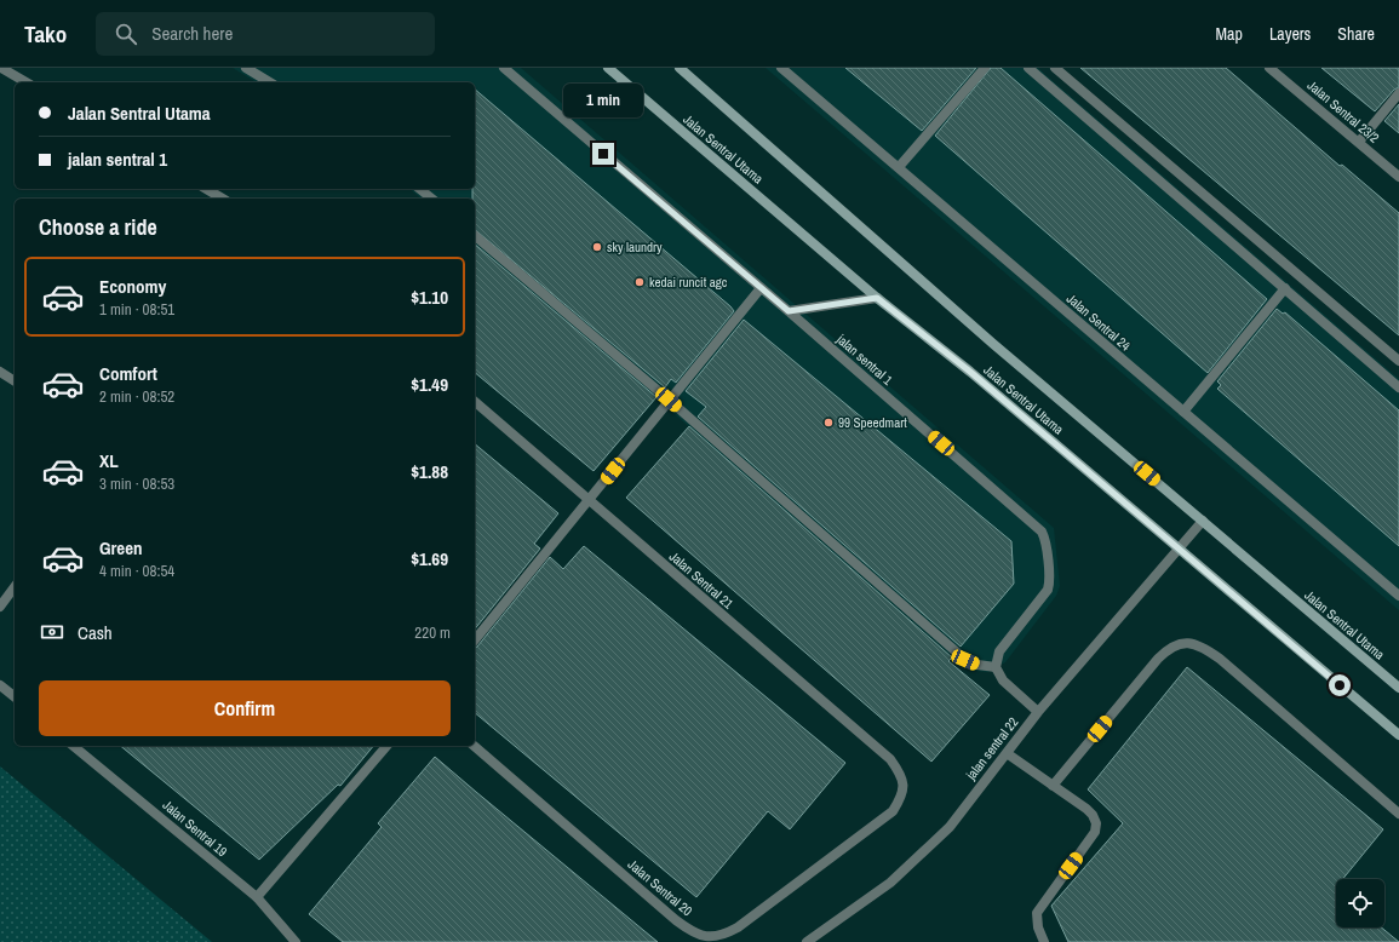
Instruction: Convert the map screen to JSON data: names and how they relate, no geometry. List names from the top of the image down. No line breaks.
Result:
{"streets":{"street":["Jalan Sentral 23/2","Jalan Sentral Utama","Jalan Sentral 24","jalan sentral 1","Jalan Sentral 21","jalan sentral 22","Jalan Sentral 19","Jalan Sentral 20"]},"crossings":[["Jalan Sentral Utama","jalan sentral 22"],["Jalan Sentral 21","Jalan Sentral 20"]],"places":["sky laundry","kedai runcit agc","99 Speedmart"],"page":{"header":"Tako","search":"Search here","nav":["Map","Layers","Share"],"banner":["Jalan Sentral Utama","jalan sentral 1"],"bubble":"1 min","heading":"Choose a ride","list":[{"name":"Economy","note":"1 min · 08:51","value":"$1.10"},{"name":"Comfort","note":"2 min · 08:52","value":"$1.49"},{"name":"XL","note":"3 min · 08:53","value":"$1.88"},{"name":"Green","note":"4 min · 08:54","value":"$1.69"}],"pay":["Cash","220 m"],"buttons":"Confirm"}}
